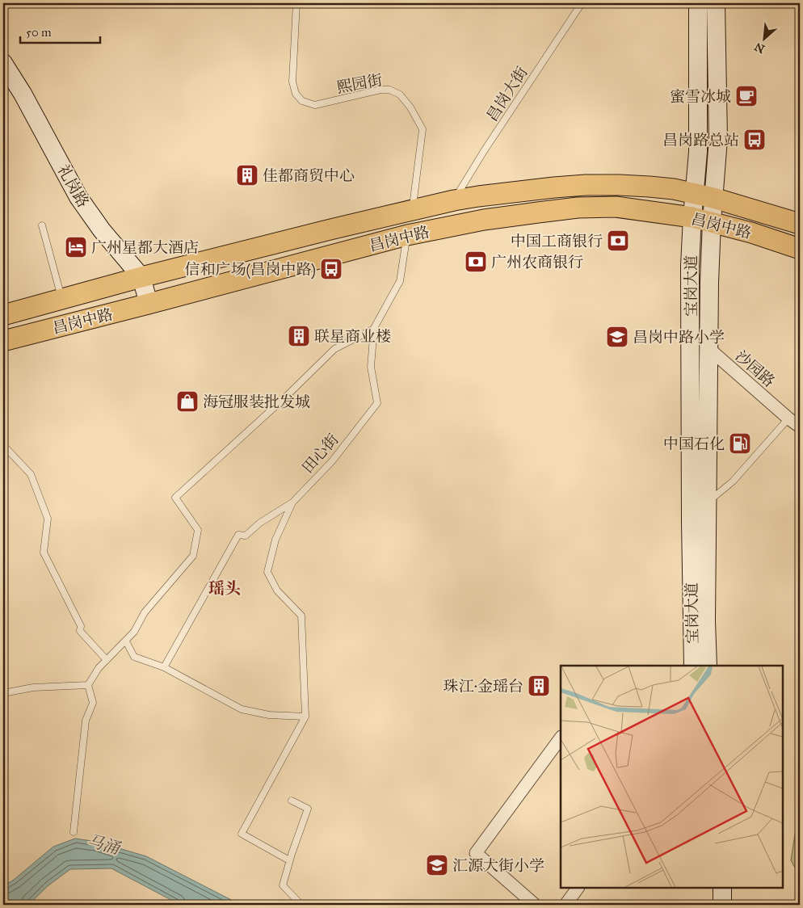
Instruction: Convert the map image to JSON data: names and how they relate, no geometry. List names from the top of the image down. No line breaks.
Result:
{"streets":{"main road":["礼岗路","昌岗中路","宝岗大道"],"street":["沙园路"],"lane":["熙园街","昌岗大街","田心街"]},"crossings":[["熙园街","昌岗中路"],["昌岗大街","昌岗中路"],["礼岗路","昌岗中路"],["昌岗中路","宝岗大道"],["昌岗中路","田心街"],["宝岗大道","沙园路"]],"districts":["瑶头"],"water":["马涌"],"places":{"cafe":["蜜雪冰城"],"bus stop":["昌岗路总站","信和广场(昌岗中路)"],"building":["佳都商贸中心","联星商业楼","珠江·金瑶台"],"bank":["中国工商银行","广州农商银行"],"hotel":["广州星都大酒店"],"school or university":["昌岗中路小学","汇源大街小学"],"shop":["海冠服装批发城"],"fuel station":["中国石化"]},"scale_bar":"50 m","north":"bottom left"}
